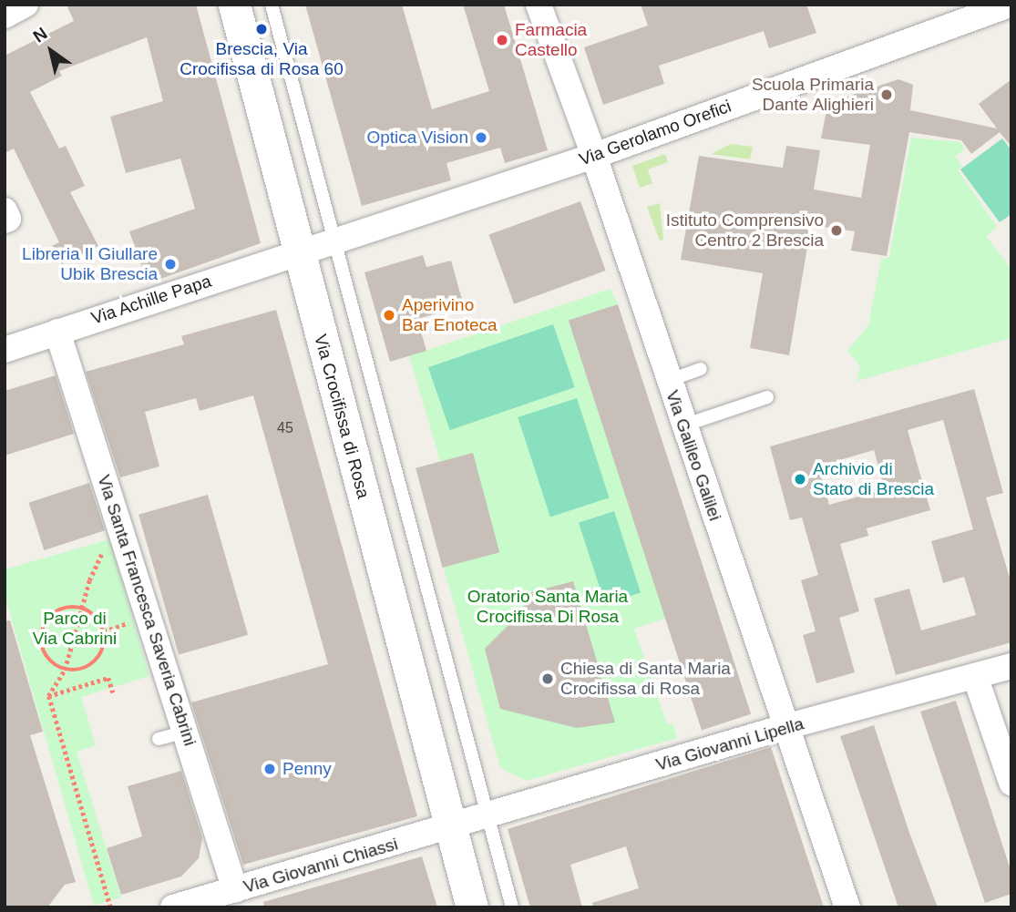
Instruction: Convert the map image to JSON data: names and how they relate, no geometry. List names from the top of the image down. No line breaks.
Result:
{"streets":{"street":["Via Gerolamo Orefici","Via Achille Papa","Via Crocifissa di Rosa","Via Galileo Galilei","Via Santa Francesca Saveria Cabrini","Via Giovanni Lipella","Via Giovanni Chiassi"]},"crossings":[["Via Gerolamo Orefici","Via Achille Papa"],["Via Gerolamo Orefici","Via Crocifissa di Rosa"],["Via Gerolamo Orefici","Via Galileo Galilei"],["Via Achille Papa","Via Crocifissa di Rosa"],["Via Achille Papa","Via Santa Francesca Saveria Cabrini"],["Via Crocifissa di Rosa","Via Giovanni Lipella"],["Via Crocifissa di Rosa","Via Giovanni Chiassi"],["Via Galileo Galilei","Via Giovanni Lipella"],["Via Santa Francesca Saveria Cabrini","Via Giovanni Chiassi"],["Via Giovanni Lipella","Via Giovanni Chiassi"]],"parks":["Oratorio Santa Maria Crocifissa Di Rosa","Parco di Via Cabrini"],"places":["Brescia, Via Crocifissa di Rosa 60","Farmacia Castello","Scuola Primaria Dante Alighieri","Optica Vision","Istituto Comprensivo Centro 2 Brescia","Libreria Il Giullare Ubik Brescia","Aperivino Bar Enoteca","Archivio di Stato di Brescia","Chiesa di Santa Maria Crocifissa di Rosa","Penny"],"house_numbers":["45"],"north":"top left"}
